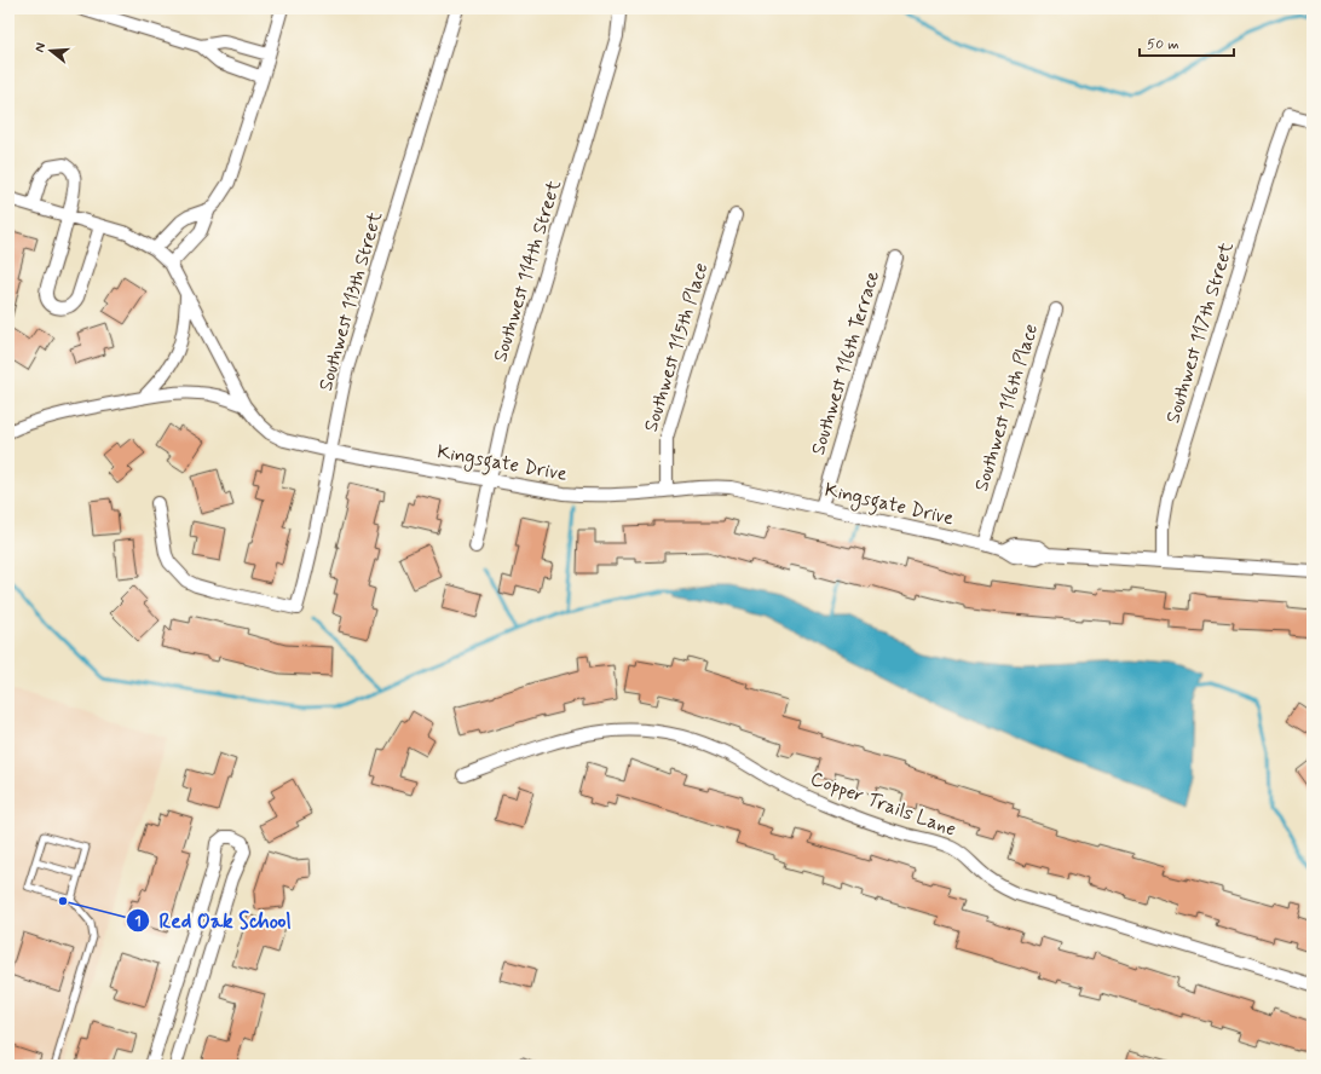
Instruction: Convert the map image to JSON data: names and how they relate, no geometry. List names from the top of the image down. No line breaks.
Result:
{"streets":{"street":["Southwest 114th Street","Southwest 113th Street","Southwest 117th Street","Southwest 115th Place","Southwest 116th Terrace","Southwest 116th Place","Kingsgate Drive","Copper Trails Lane"]},"crossings":[["Southwest 114th Street","Kingsgate Drive"],["Southwest 113th Street","Kingsgate Drive"],["Southwest 117th Street","Kingsgate Drive"],["Southwest 115th Place","Kingsgate Drive"],["Southwest 116th Terrace","Kingsgate Drive"],["Southwest 116th Place","Kingsgate Drive"]],"places":["Red Oak School"],"scale_bar":"50 m","north":"left"}
